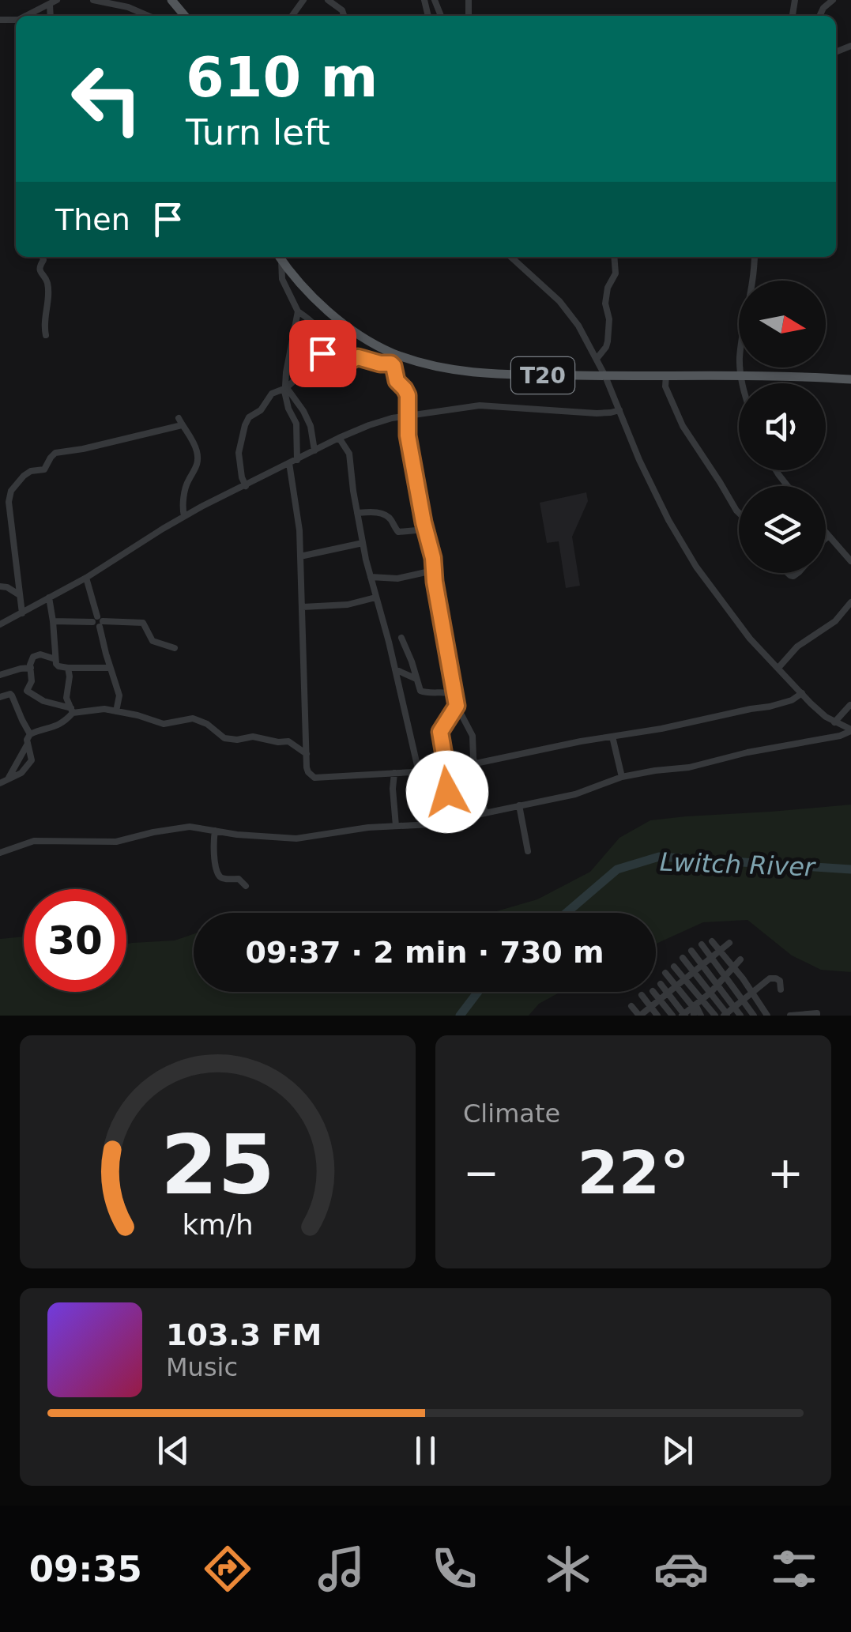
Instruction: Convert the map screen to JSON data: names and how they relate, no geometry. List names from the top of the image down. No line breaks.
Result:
{"streets":{"main road":["T20"]},"water":["Lwitch River"],"north":"right","page":{"turn":["610 m","Turn left"],"then":"Then","limit":"30","trip":"09:37 · 2 min · 730 m","tile":"Climate","heat":["−","22°","+"],"song":["103.3 FM","Music"],"tabs":"09:35","gauge":["25","km/h"]}}
